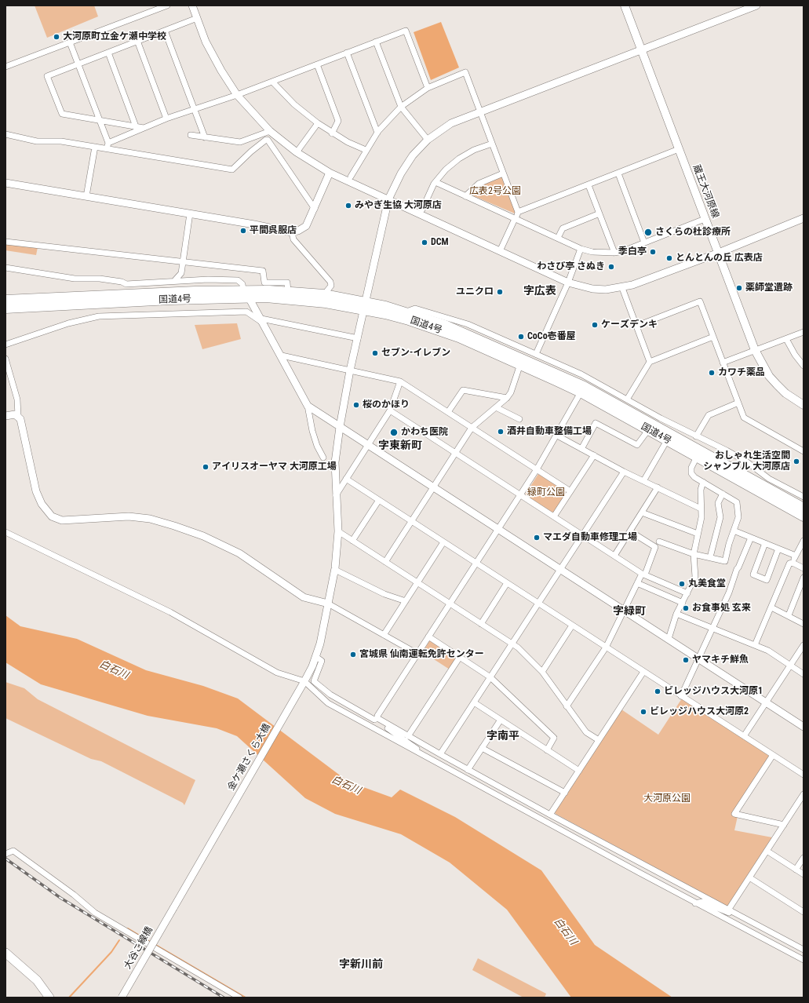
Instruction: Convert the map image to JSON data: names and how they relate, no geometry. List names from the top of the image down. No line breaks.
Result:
{"streets":{"highway":["国道4号"],"main road":["蔵王大河原線"],"street":["金ケ瀬さくら大橋","大谷こ線橋"]},"crossings":[["蔵王大河原線","金ケ瀬さくら大橋"],["国道4号","金ケ瀬さくら大橋"],["金ケ瀬さくら大橋","大谷こ線橋"]],"districts":["字広表","字東新町","字緑町","字南平","字新川前"],"water":["白石川"],"parks":["広表2号公園","緑町公園","大河原公園"],"places":["大河原町立金ケ瀬中学校","みやぎ生協 大河原店","平間呉服店","さくらの杜診療所","DCM","季白亭","とんとんの丘 広表店","わさび亭 さぬき","薬師堂遺跡","ユニクロ","ケーズデンキ","CoCo壱番屋","セブン-イレブン","カワチ薬品","桜のかほり","酒井自動車整備工場","かわち医院","おしゃれ生活空間 シャンブル 大河原店","アイリスオーヤマ 大河原工場","マエダ自動車修理工場","丸美食堂","お食事処 玄来","宮城県 仙南運転免許センター","ヤマキチ鮮魚","ビレッジハウス大河原1","ビレッジハウス大河原2"]}
